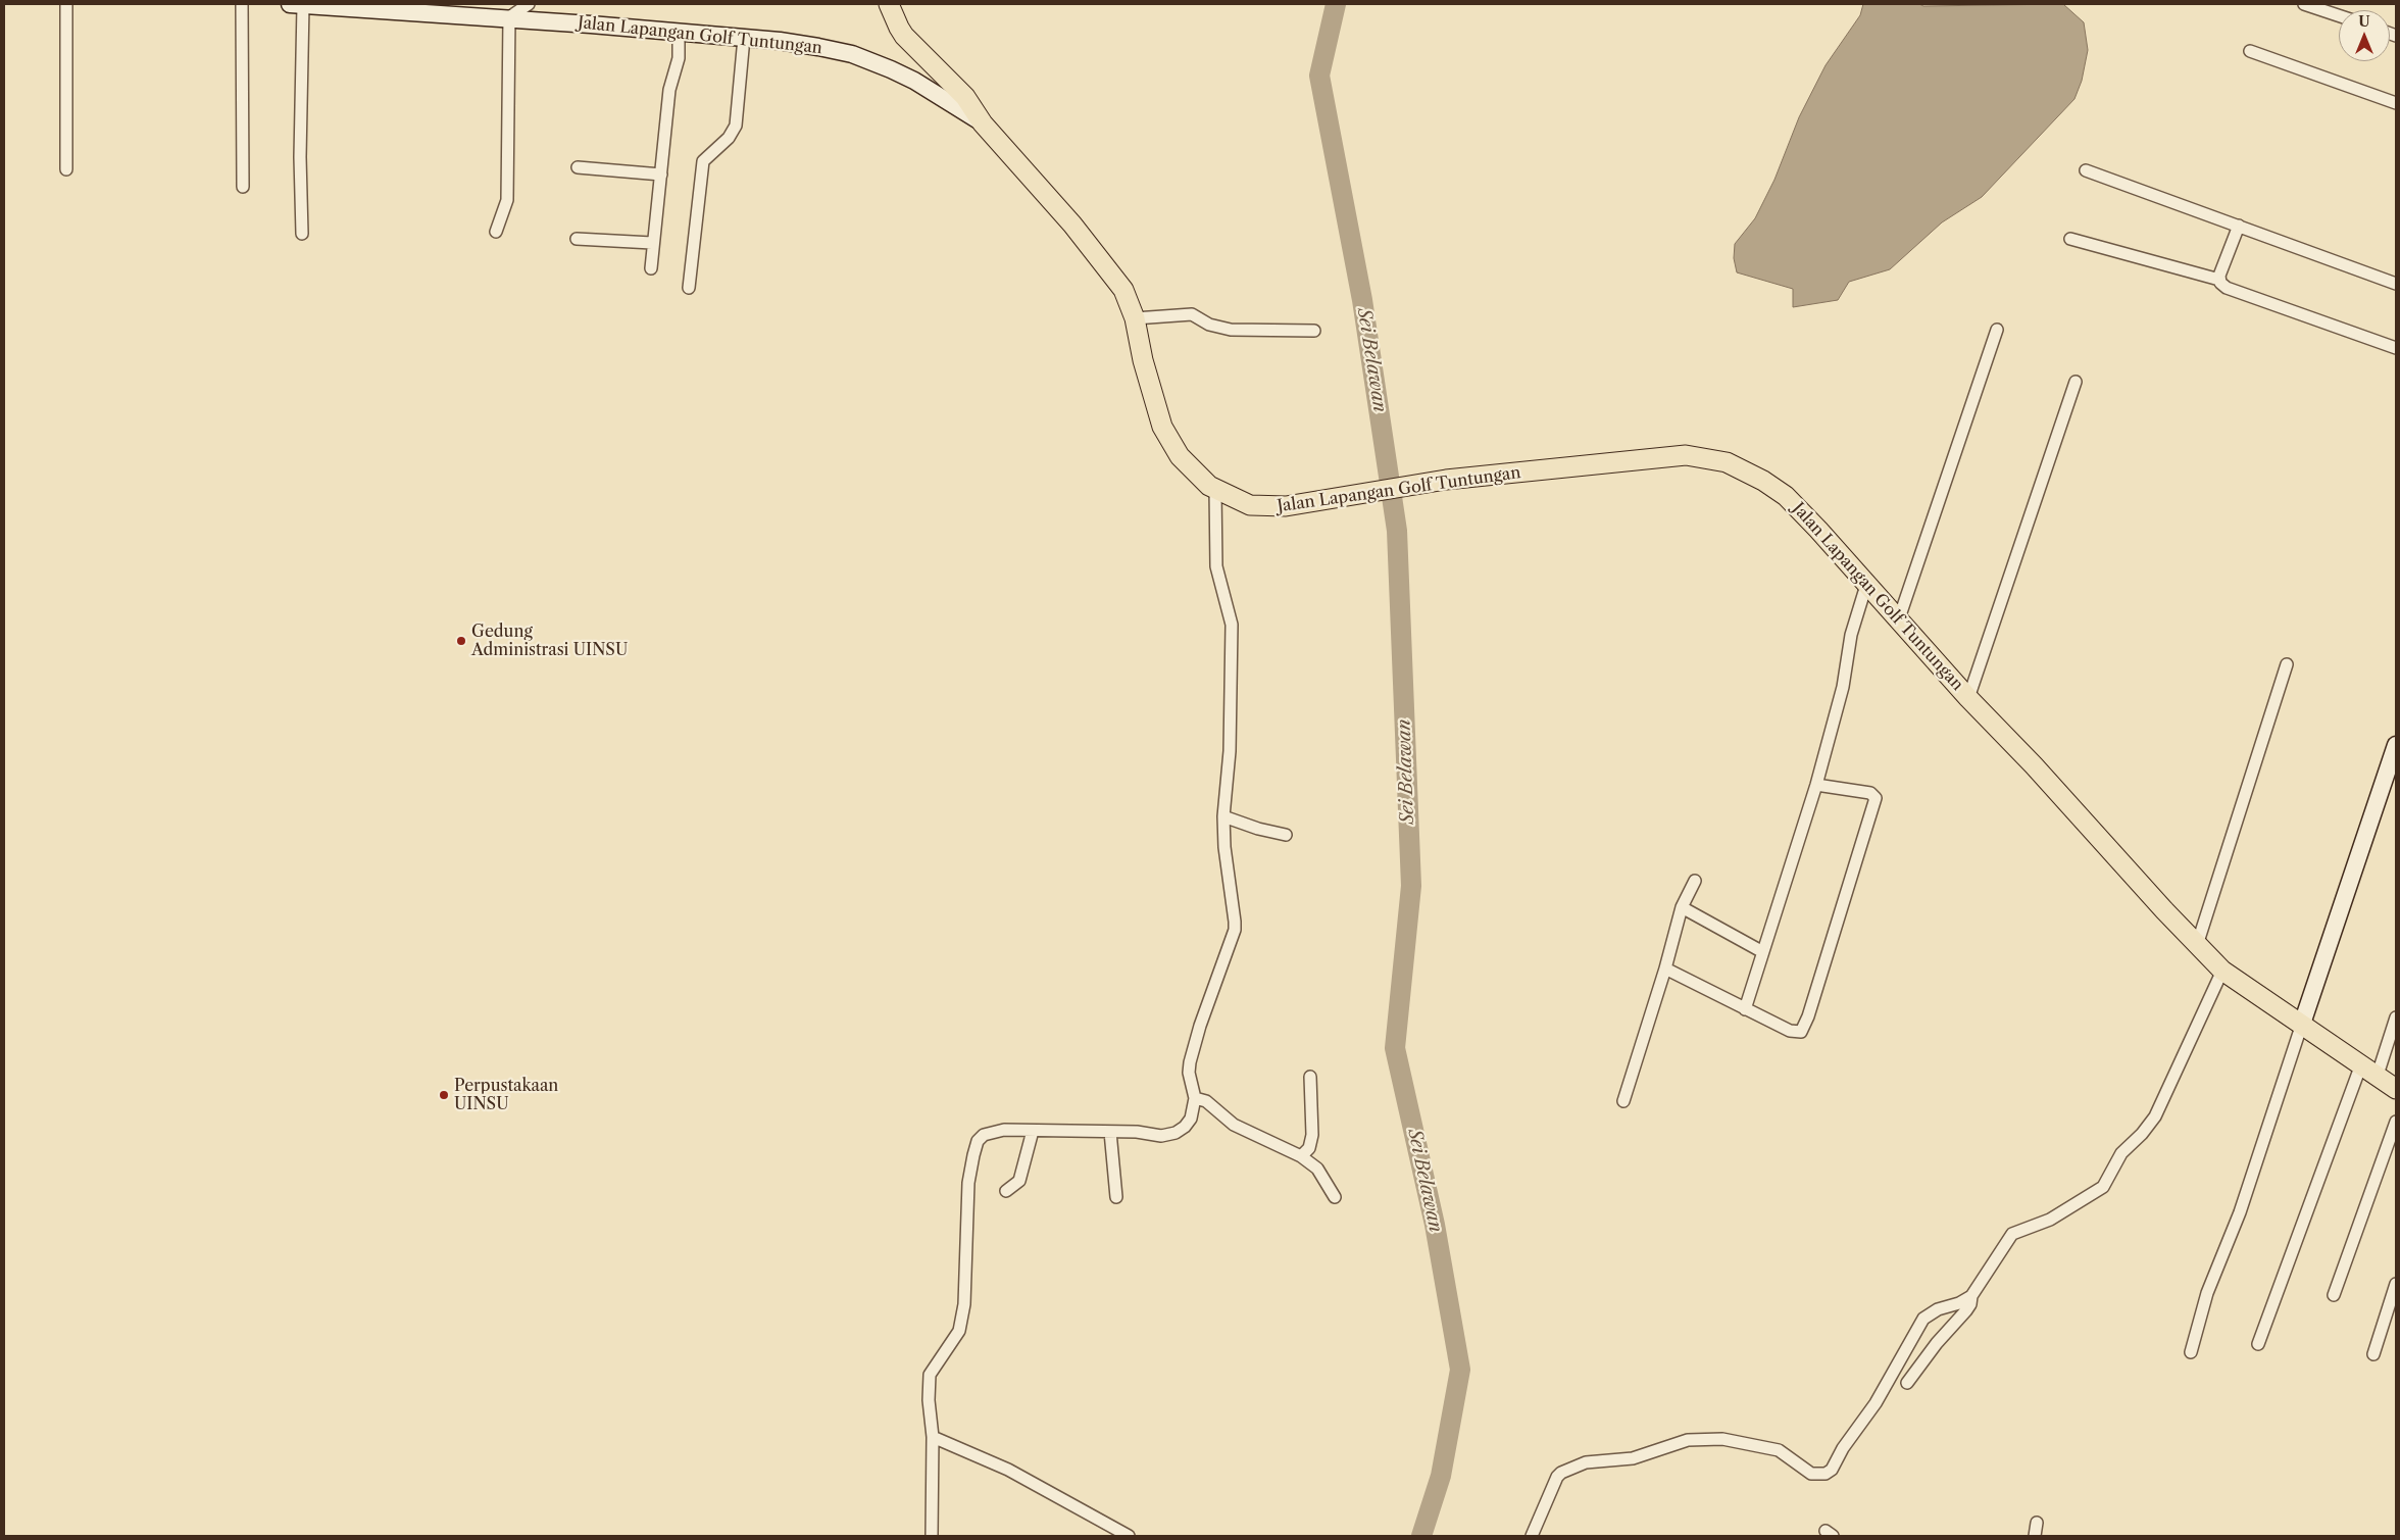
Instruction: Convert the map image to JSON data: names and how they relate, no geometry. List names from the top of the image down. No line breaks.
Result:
{"streets":{"main road":["Jalan Lapangan Golf Tuntungan"]},"water":["Sei Belawan"],"places":["Gedung Administrasi UINSU","Perpustakaan UINSU"],"north":"top"}
